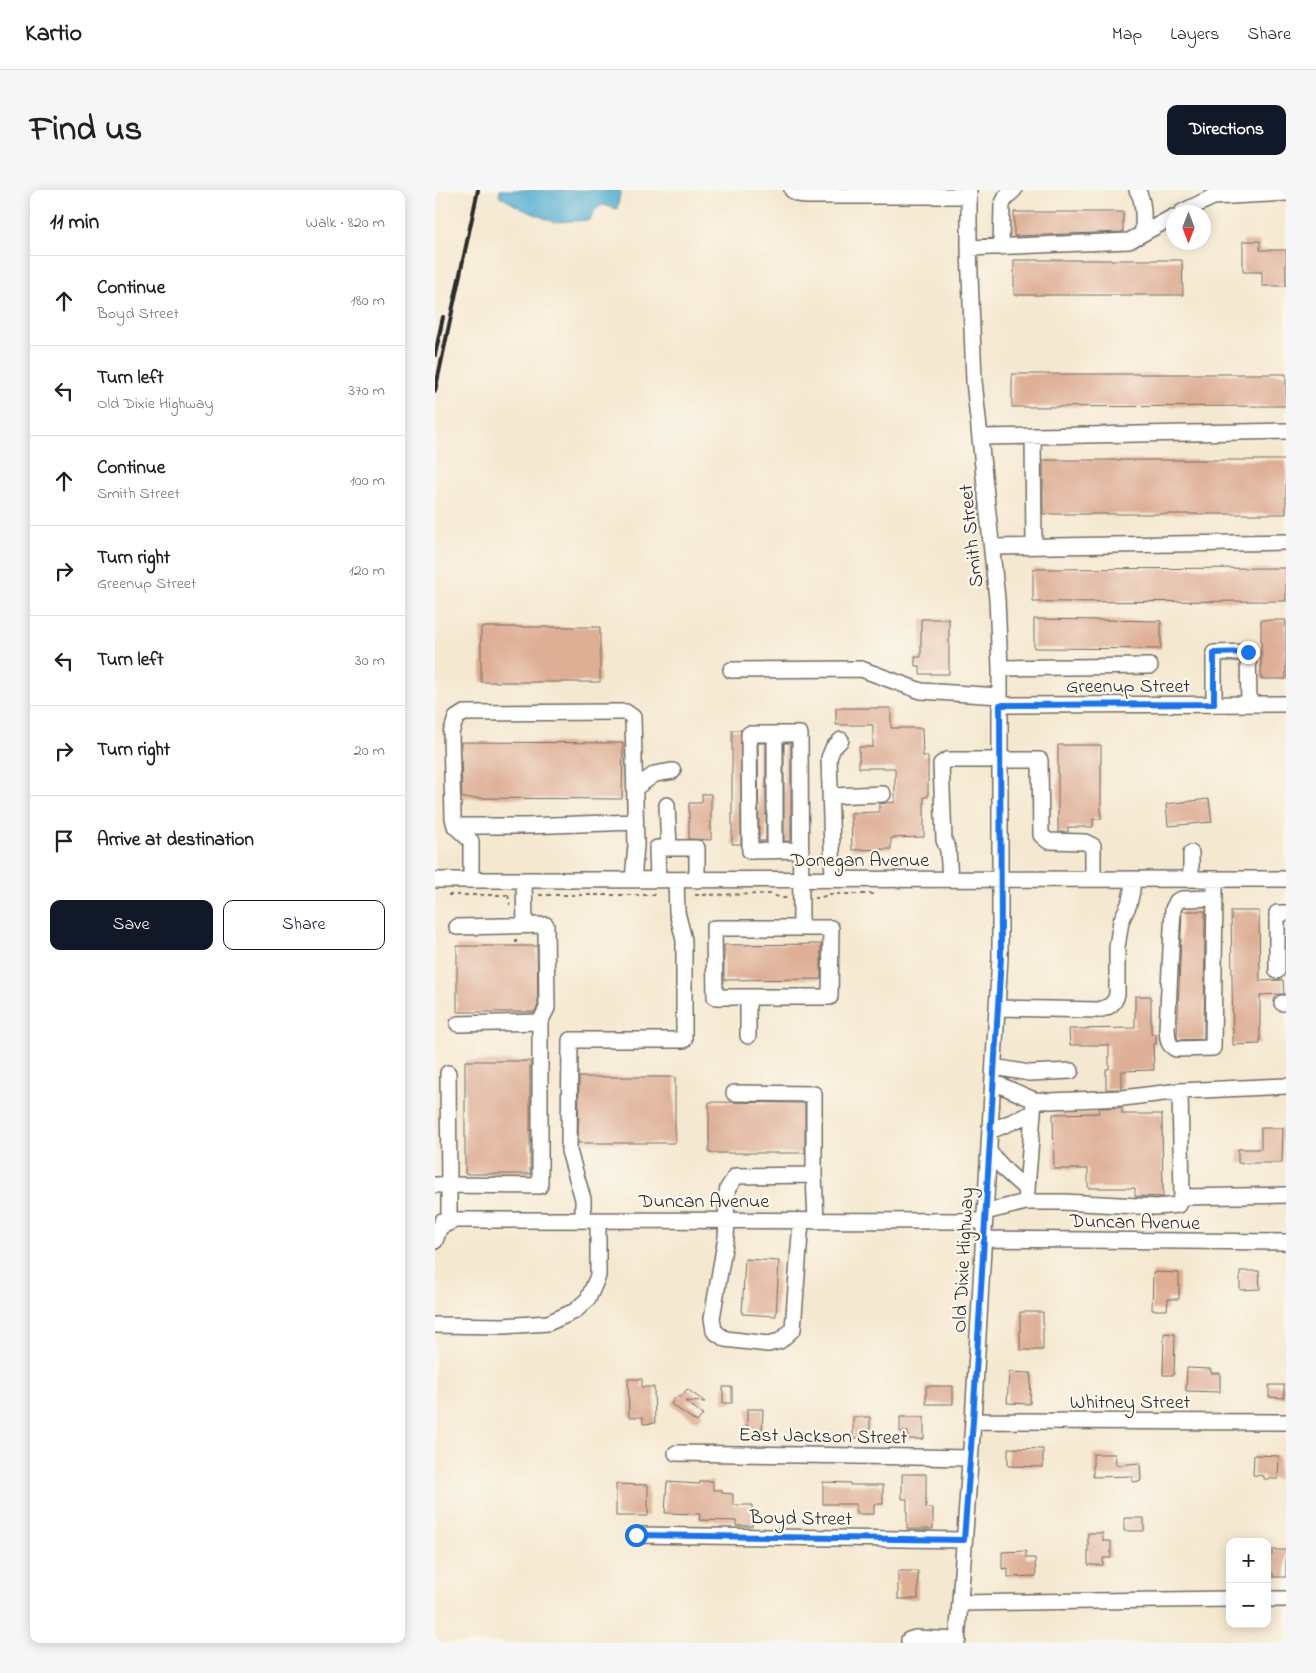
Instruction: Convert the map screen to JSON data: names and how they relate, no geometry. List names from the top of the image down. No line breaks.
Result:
{"streets":{"street":["Smith Street","Greenup Street","Donegan Avenue","Duncan Avenue","Old Dixie Highway","Whitney Street","East Jackson Street","Boyd Street"]},"crossings":[["Smith Street","Greenup Street"],["Smith Street","Donegan Avenue"],["Smith Street","Old Dixie Highway"],["Donegan Avenue","Old Dixie Highway"],["Duncan Avenue","Old Dixie Highway"],["Old Dixie Highway","Whitney Street"],["Old Dixie Highway","East Jackson Street"],["Old Dixie Highway","Boyd Street"]],"north":"bottom","page":{"header":"Kartio","nav":["Map","Layers","Share"],"title":"Find us","buttons":["Directions",["Save","Share"]],"heading":["11 min","Walk · 820 m"],"list":[["Continue","Boyd Street","180 m"],["Turn left","Old Dixie Highway","370 m"],["Continue","Smith Street","100 m"],["Turn right","Greenup Street","120 m"],["Turn left","30 m"],["Turn right","20 m"],"Arrive at destination"],"map_buttons":["+","−"]}}
